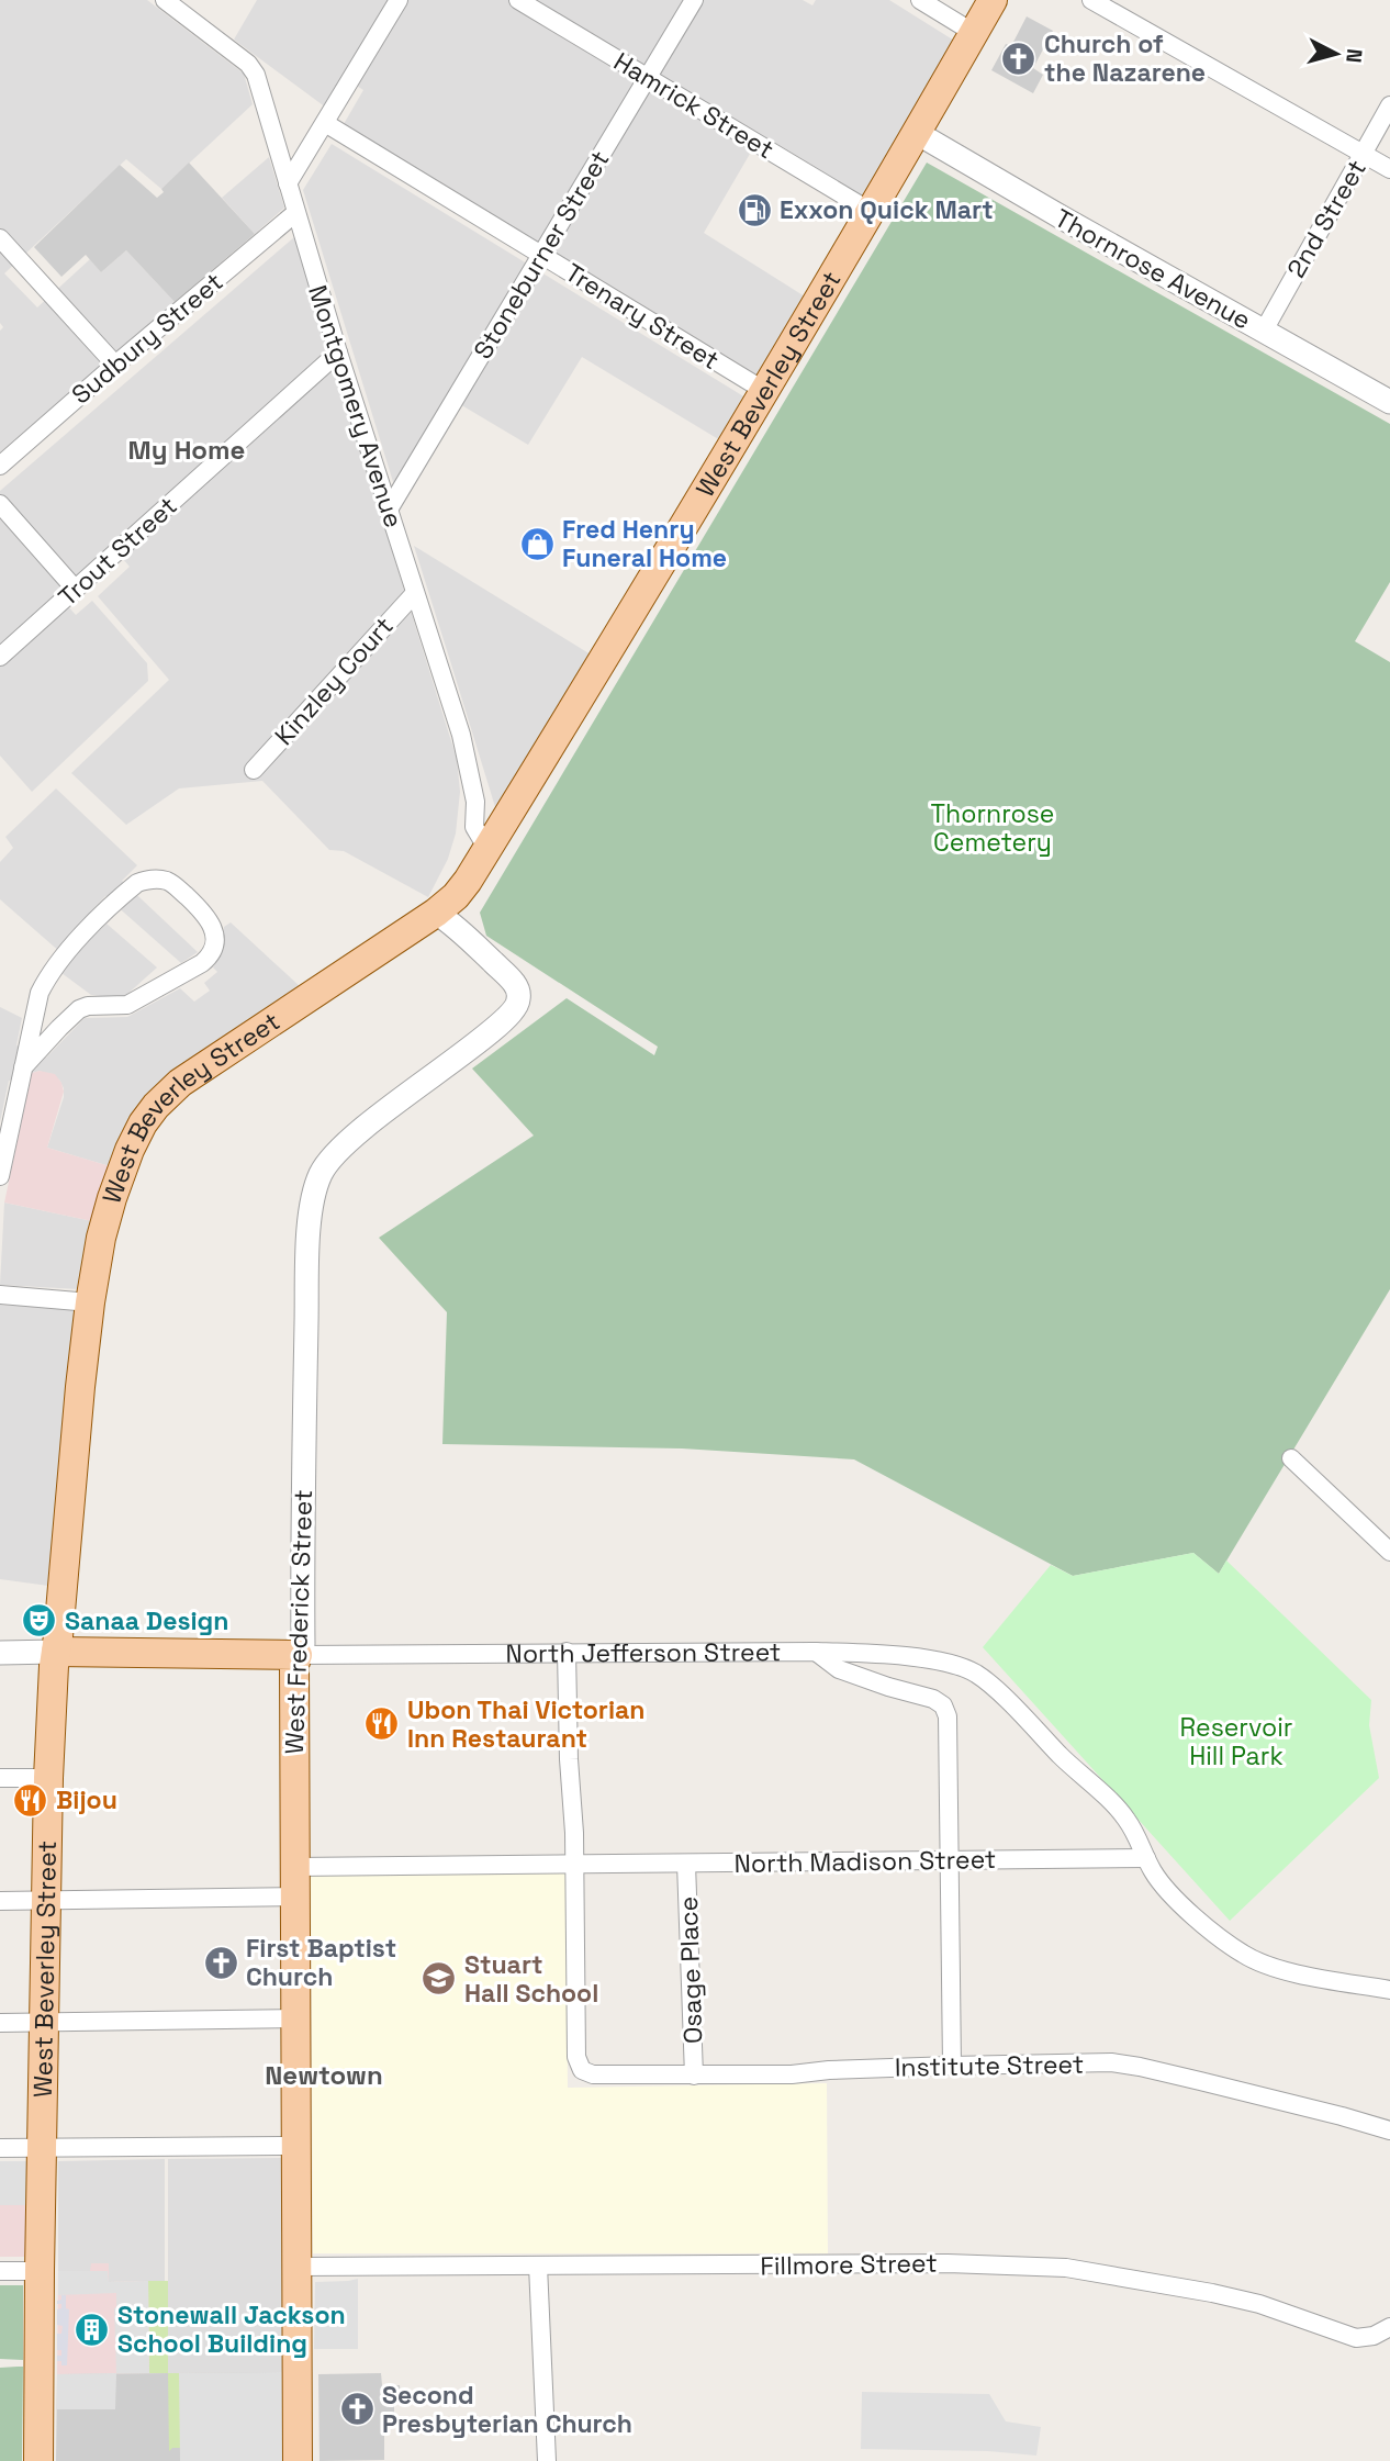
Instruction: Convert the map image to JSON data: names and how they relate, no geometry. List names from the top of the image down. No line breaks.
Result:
{"streets":{"main road":["West Beverley Street","West Frederick Street","North Jefferson Street"],"street":["Hamrick Street","2nd Street","Stoneburner Street","Thornrose Avenue","Trenary Street","Sudbury Street","Montgomery Avenue","Trout Street","Kinzley Court","North Madison Street","Osage Place","Institute Street","Fillmore Street"]},"crossings":[["Hamrick Street","Stoneburner Street"],["Hamrick Street","West Beverley Street"],["2nd Street","Thornrose Avenue"],["Stoneburner Street","Trenary Street"],["Stoneburner Street","Montgomery Avenue"],["Thornrose Avenue","West Beverley Street"],["Trenary Street","West Beverley Street"],["Sudbury Street","Montgomery Avenue"],["West Beverley Street","Montgomery Avenue"],["West Beverley Street","West Frederick Street"],["West Beverley Street","North Jefferson Street"],["Montgomery Avenue","Trout Street"],["Montgomery Avenue","Kinzley Court"],["West Frederick Street","North Jefferson Street"],["West Frederick Street","North Madison Street"],["West Frederick Street","Fillmore Street"],["North Jefferson Street","North Madison Street"],["North Madison Street","Osage Place"],["North Madison Street","Institute Street"],["Osage Place","Institute Street"]],"districts":["My Home","Newtown"],"parks":["Thornrose Cemetery","Reservoir Hill Park"],"places":{"church":["Church of the Nazarene","First Baptist Church","Second Presbyterian Church"],"fuel station":["Exxon Quick Mart"],"shop":["Fred Henry Funeral Home"],"theatre":["Sanaa Design"],"restaurant":["Ubon Thai Victorian Inn Restaurant","Bijou"],"school or university":["Stuart Hall School"],"building":["Stonewall Jackson School Building"]},"north":"right"}
